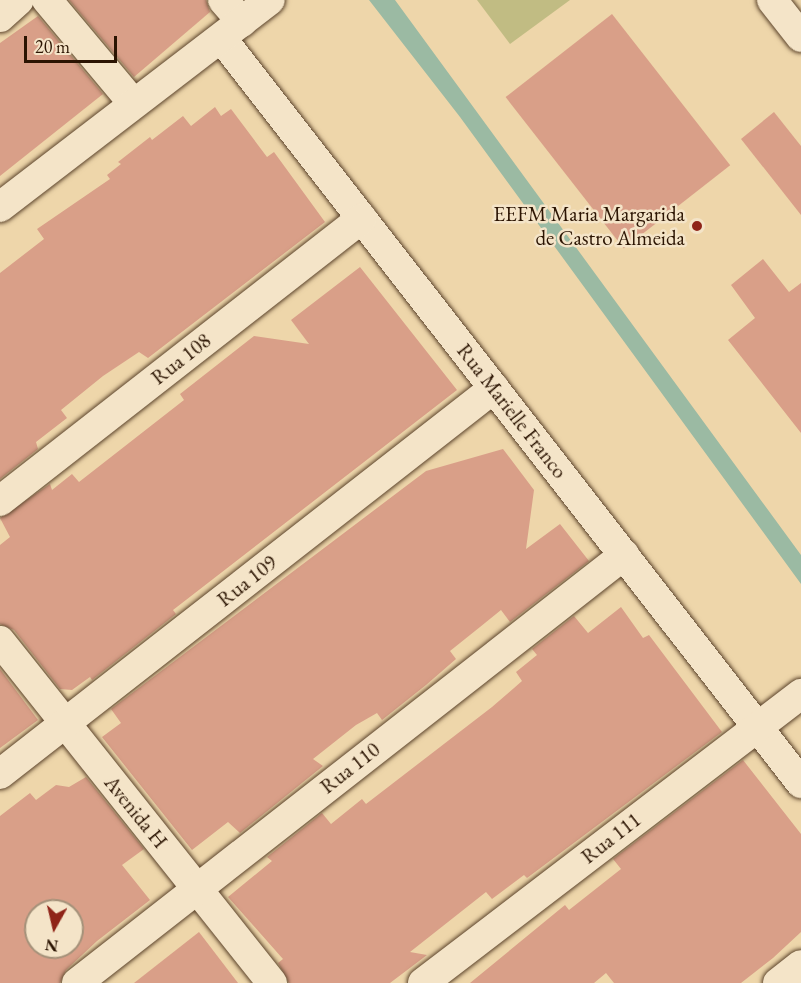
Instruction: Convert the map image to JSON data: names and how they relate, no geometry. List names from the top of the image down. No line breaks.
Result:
{"streets":{"street":["Rua 108","Rua Marielle Franco","Rua 109","Rua 110","Avenida H","Rua 111"]},"crossings":[["Rua 108","Rua Marielle Franco"],["Rua Marielle Franco","Rua 109"],["Rua Marielle Franco","Rua 110"],["Rua Marielle Franco","Rua 111"],["Rua 109","Avenida H"],["Rua 110","Avenida H"]],"places":["EEFM Maria Margarida de Castro Almeida"],"scale_bar":"20 m","north":"bottom"}
